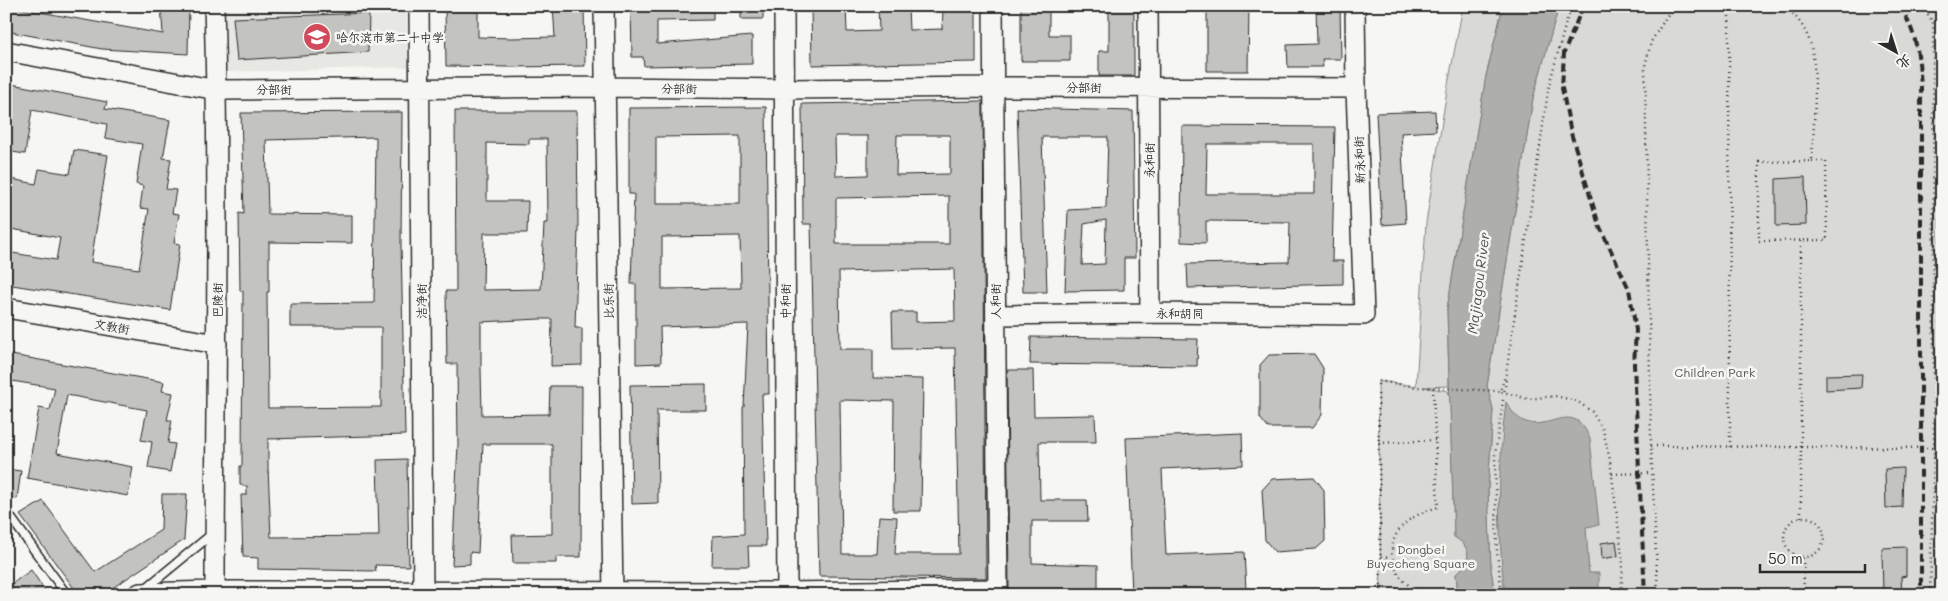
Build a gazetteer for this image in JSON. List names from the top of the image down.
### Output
{
  "streets": {
    "street": [
      "分部街",
      "永和街",
      "新永和街",
      "巴陵街",
      "洁净街",
      "比乐街",
      "中和街",
      "人和街",
      "永和胡同",
      "文教街"
    ]
  },
  "crossings": [
    ["分部街", "永和街"],
    ["分部街", "新永和街"],
    ["分部街", "巴陵街"],
    ["分部街", "洁净街"],
    ["分部街", "比乐街"],
    ["分部街", "中和街"],
    ["分部街", "人和街"],
    ["永和街", "永和胡同"],
    ["新永和街", "永和胡同"],
    ["巴陵街", "文教街"],
    ["人和街", "永和胡同"]
  ],
  "water": ["Majiagou River"],
  "parks": ["Children Park", "Dongbei Buyecheng Square"],
  "places": {
    "school or university": ["哈尔滨市第二十中学"]
  },
  "scale_bar": "50 m",
  "north": "bottom right"
}
